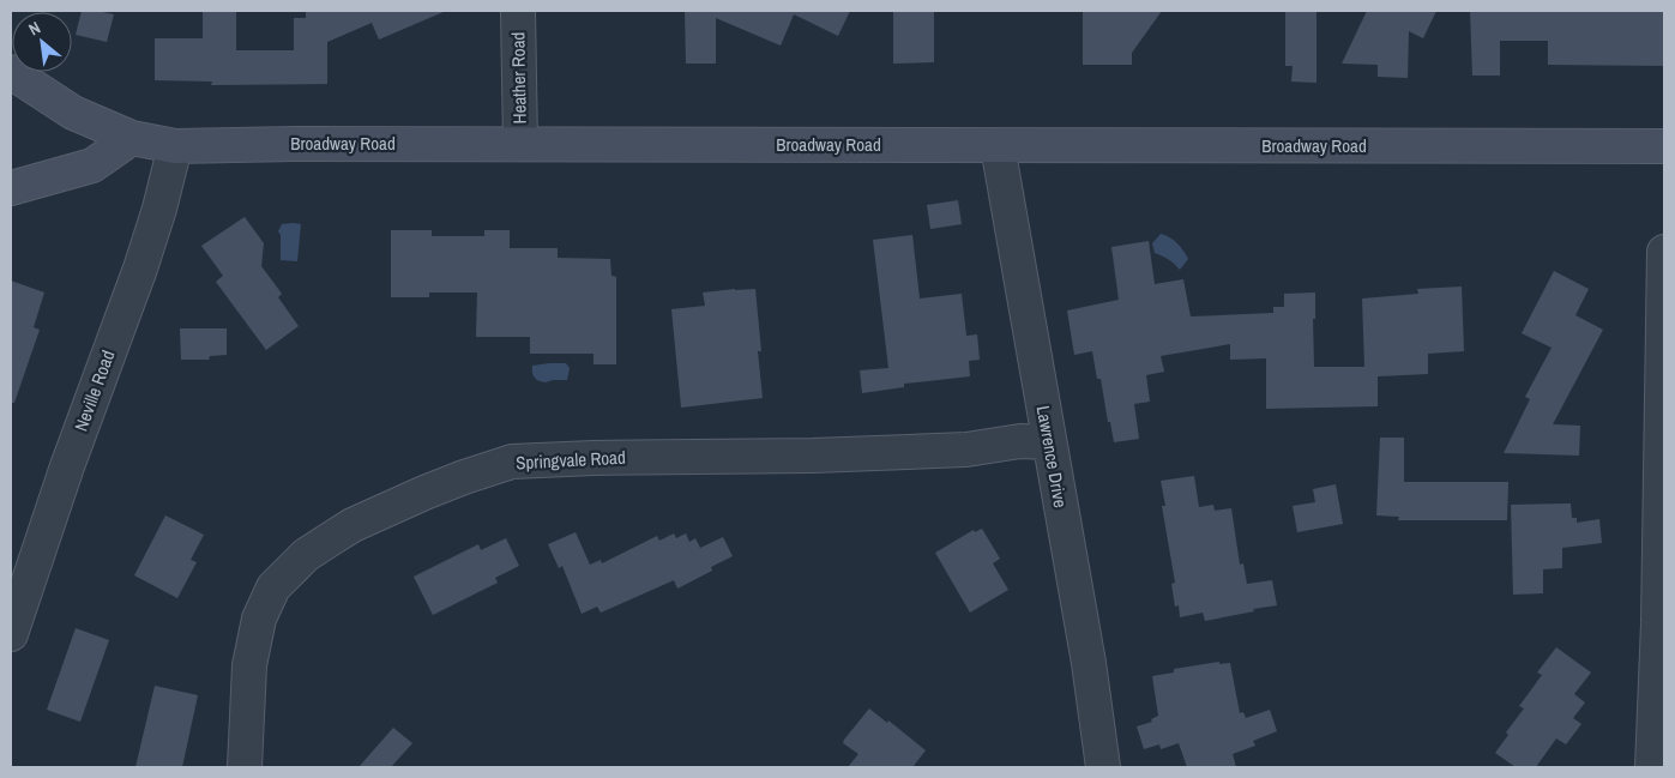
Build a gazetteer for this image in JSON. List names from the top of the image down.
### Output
{
  "streets": {
    "street": [
      "Heather Road",
      "Broadway Road",
      "Neville Road",
      "Lawrence Drive",
      "Springvale Road"
    ]
  },
  "crossings": [
    ["Heather Road", "Broadway Road"],
    ["Broadway Road", "Neville Road"],
    ["Broadway Road", "Lawrence Drive"],
    ["Lawrence Drive", "Springvale Road"]
  ],
  "north": "top left"
}
